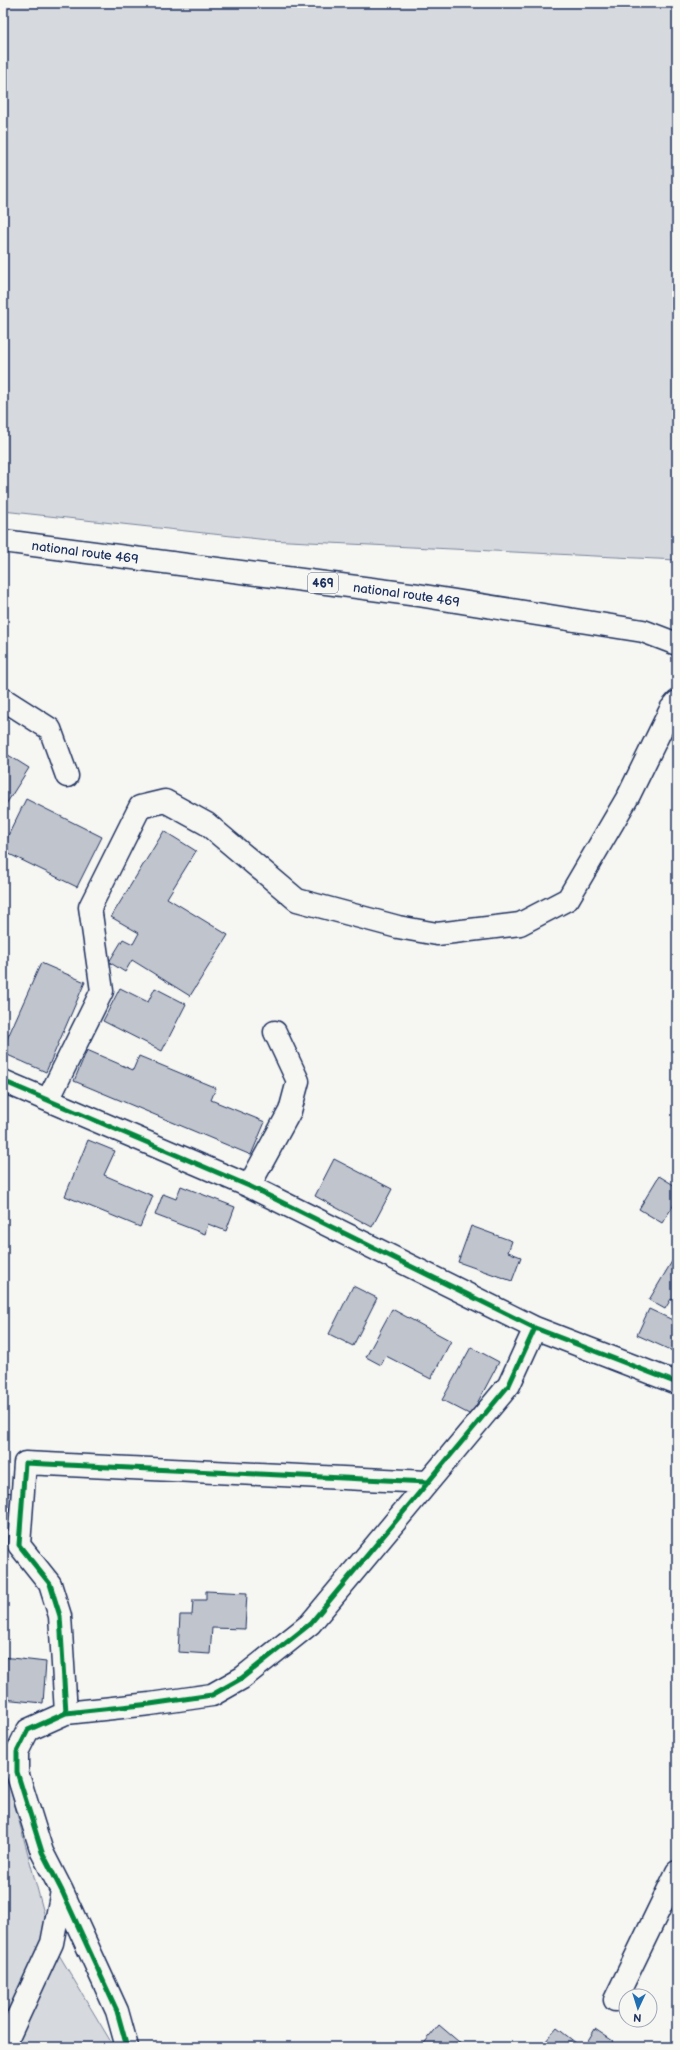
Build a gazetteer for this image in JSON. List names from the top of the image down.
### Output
{
  "streets": {
    "main road": ["national route 469", "469"]
  },
  "north": "bottom"
}
